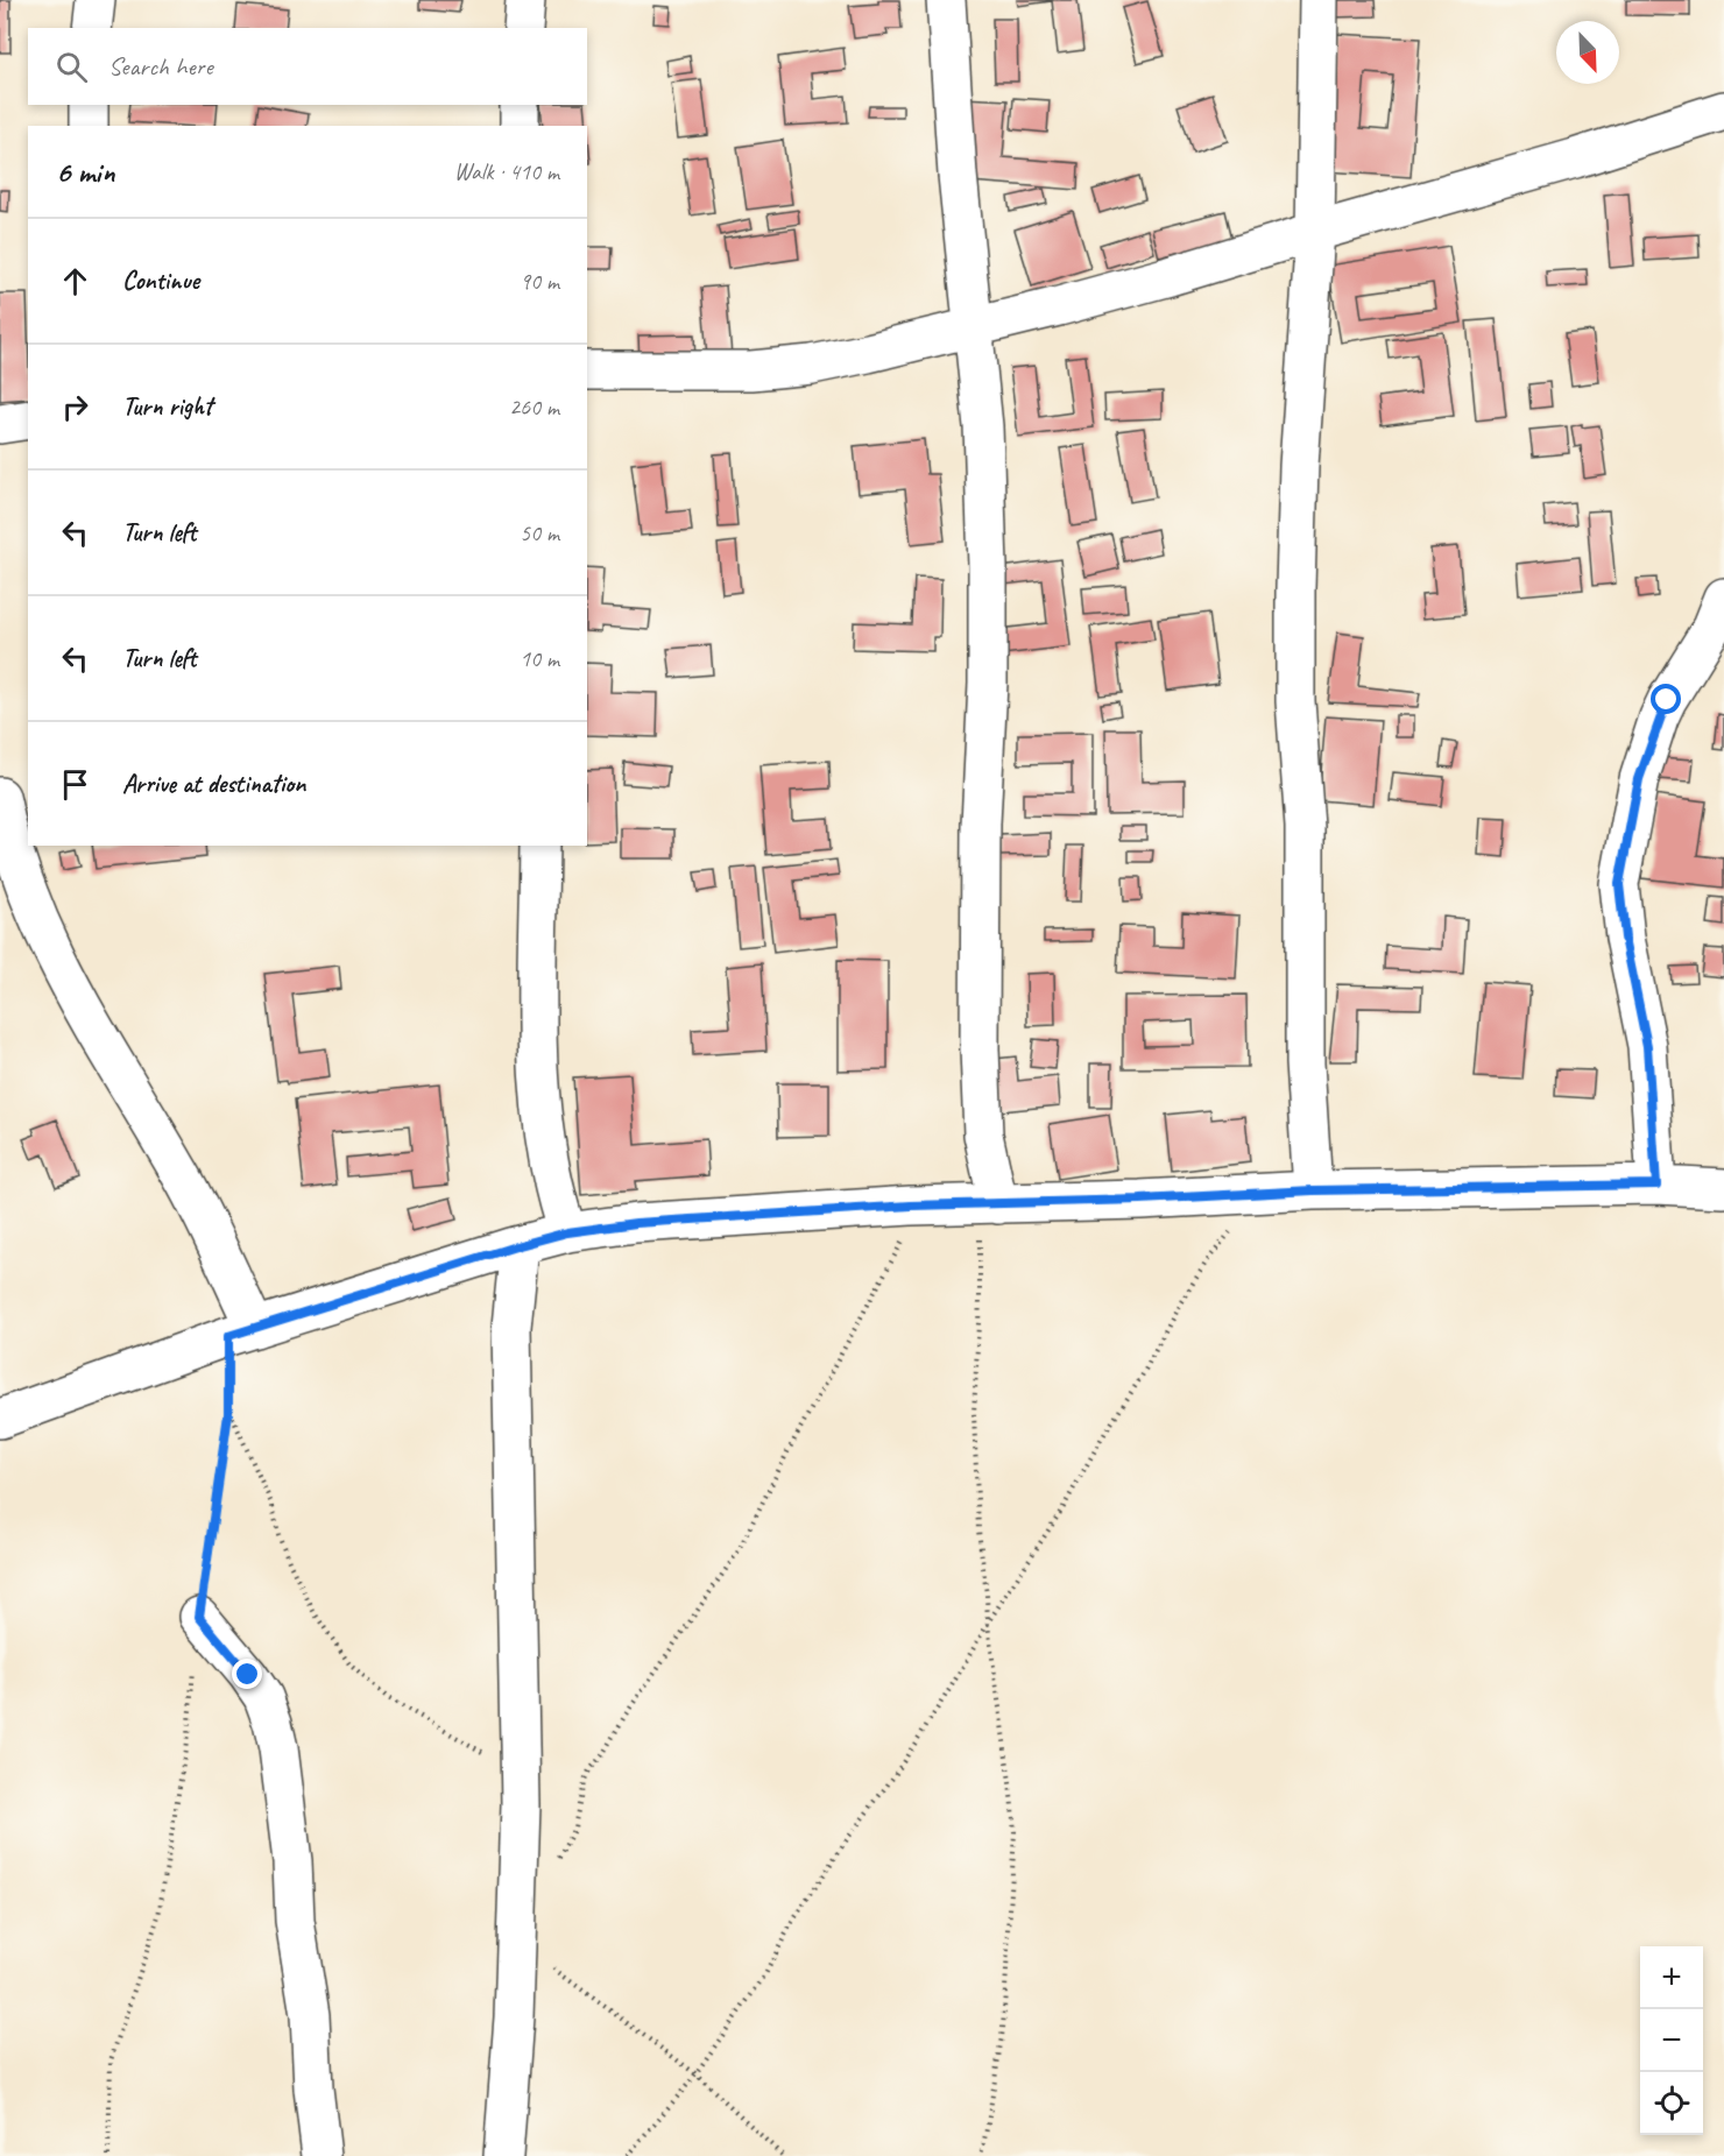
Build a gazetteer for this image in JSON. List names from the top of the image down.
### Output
{
  "north": "bottom right",
  "page": {
    "search": "Search here",
    "heading": ["6 min", "Walk · 410 m"],
    "list": [
      ["Continue", "90 m"],
      ["Turn right", "260 m"],
      ["Turn left", "50 m"],
      ["Turn left", "10 m"],
      "Arrive at destination"
    ],
    "map_buttons": ["+", "−"]
  }
}
